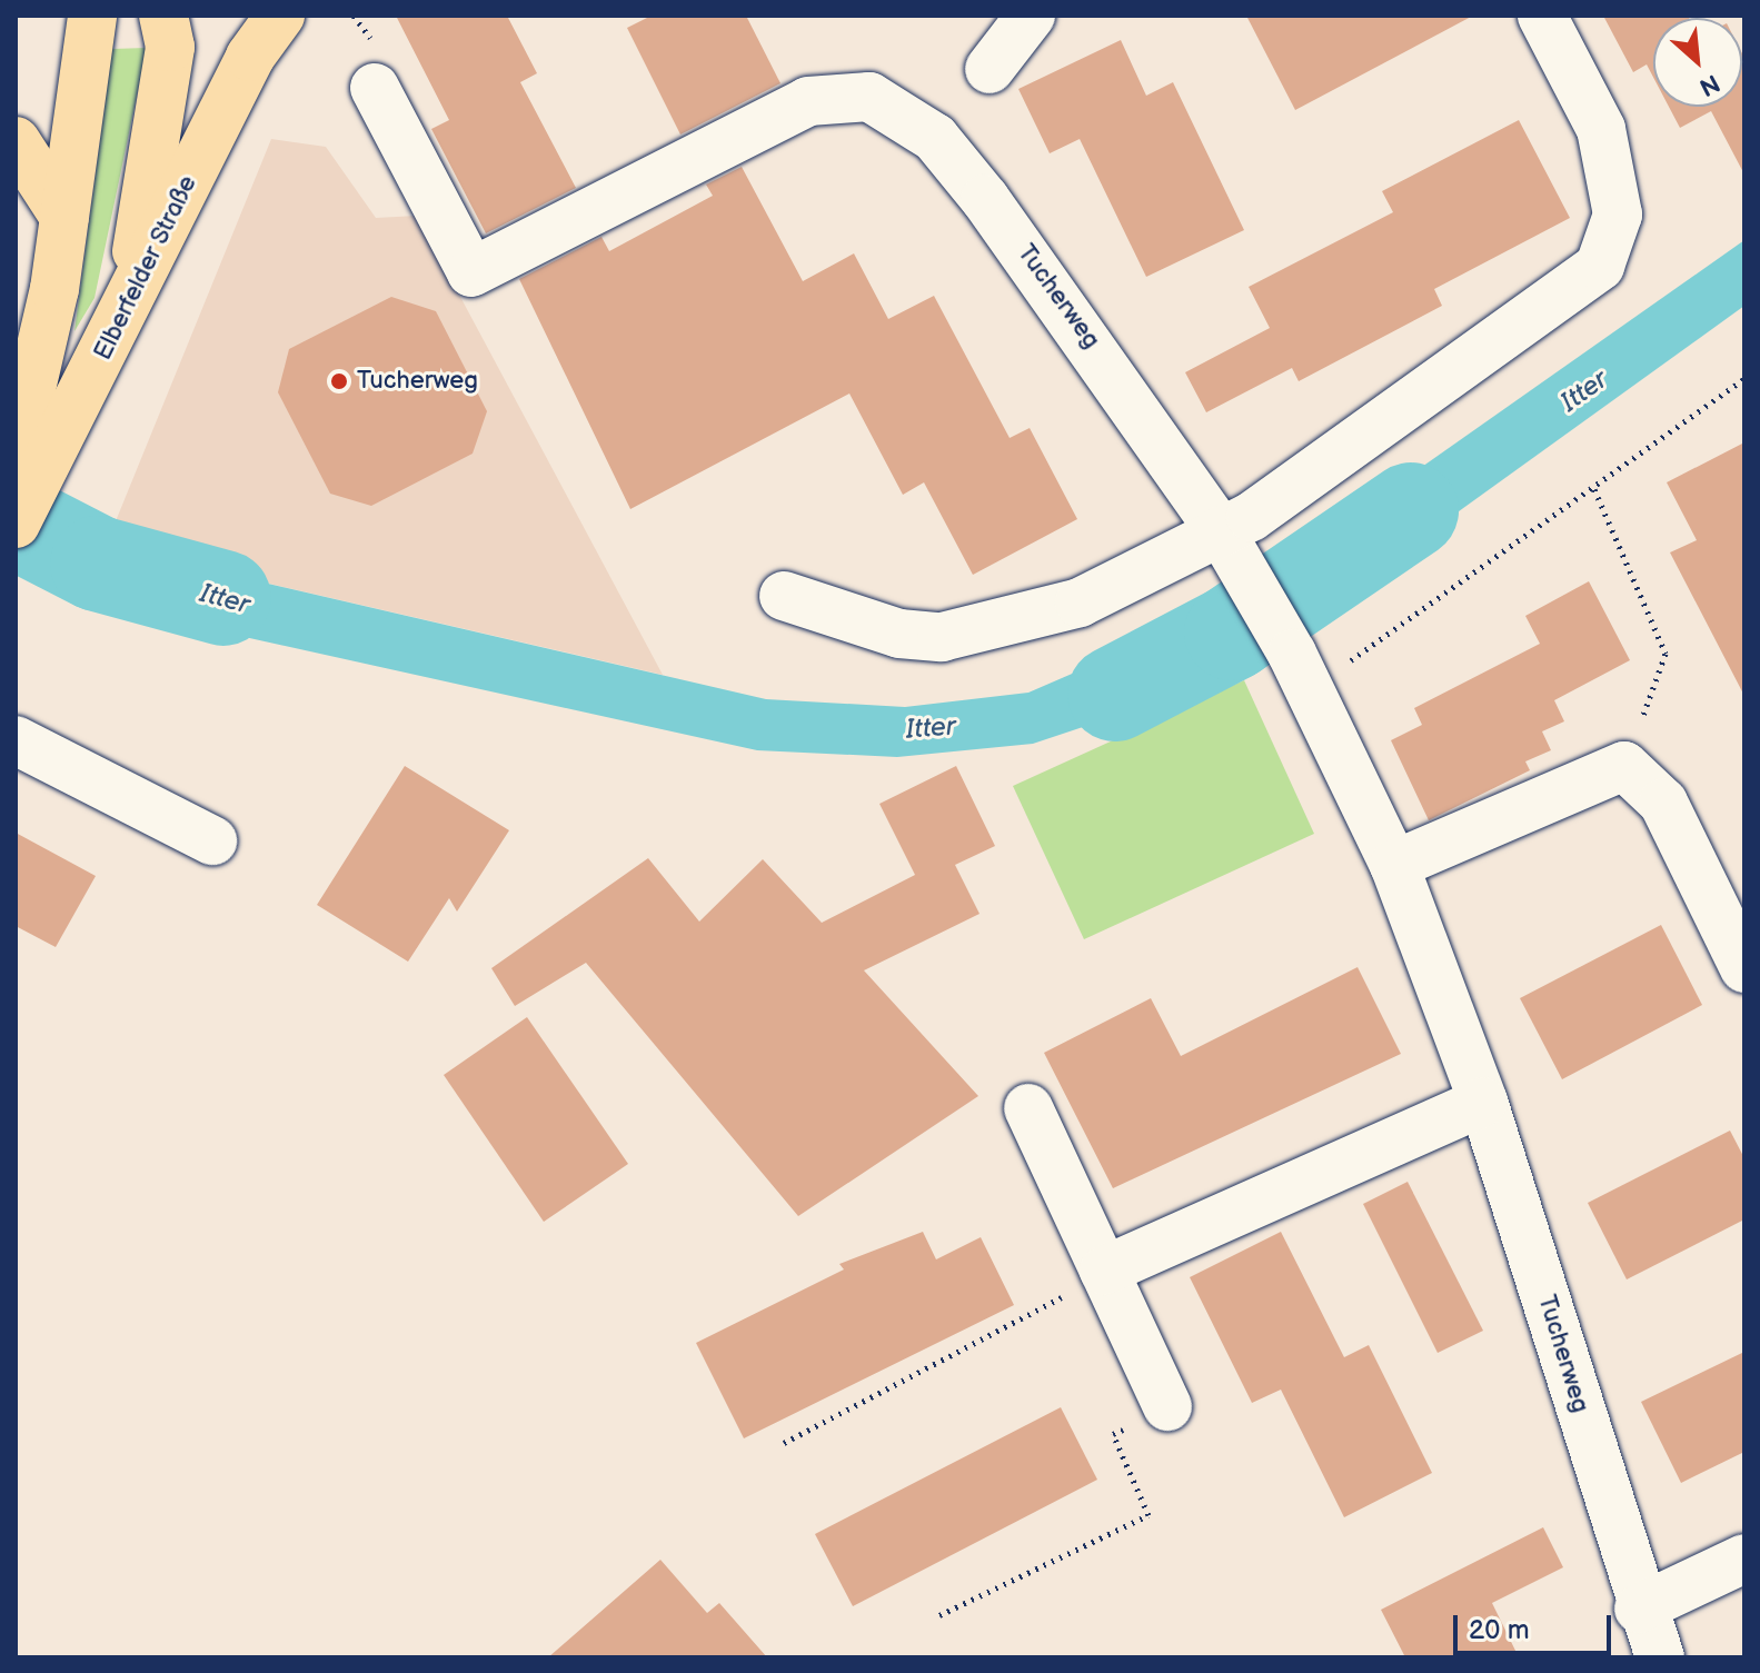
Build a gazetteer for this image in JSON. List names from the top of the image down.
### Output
{
  "streets": {
    "main road": ["Elberfelder Straße"],
    "street": ["Tucherweg"]
  },
  "water": ["Itter"],
  "places": ["Tucherweg"],
  "scale_bar": "20 m",
  "north": "bottom right"
}
